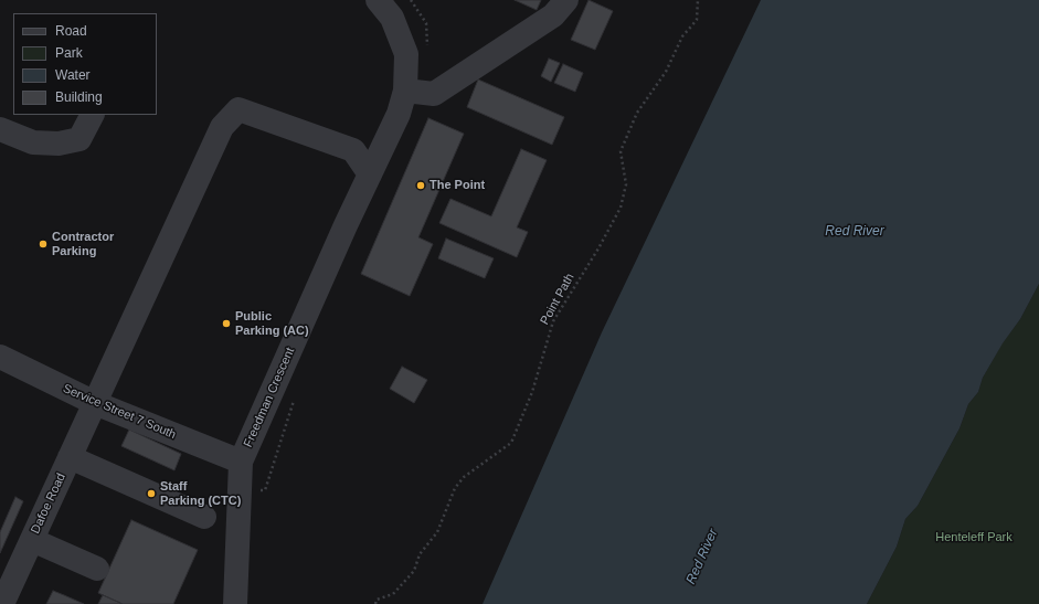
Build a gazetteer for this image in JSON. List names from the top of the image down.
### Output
{
  "streets": {
    "street": ["Freedman Crescent", "Service Street 7 South", "Dafoe Road"],
    "path": ["Point Path"]
  },
  "crossings": [
    ["Freedman Crescent", "Service Street 7 South"],
    ["Freedman Crescent", "Dafoe Road"],
    ["Service Street 7 South", "Dafoe Road"]
  ],
  "water": ["Red River"],
  "parks": ["Henteleff Park"],
  "places": [
    "The Point",
    "Contractor Parking",
    "Public Parking (AC)",
    "Staff Parking (CTC)"
  ],
  "legend": [
    "Road",
    "Park",
    "Water",
    "Building"
  ]
}
